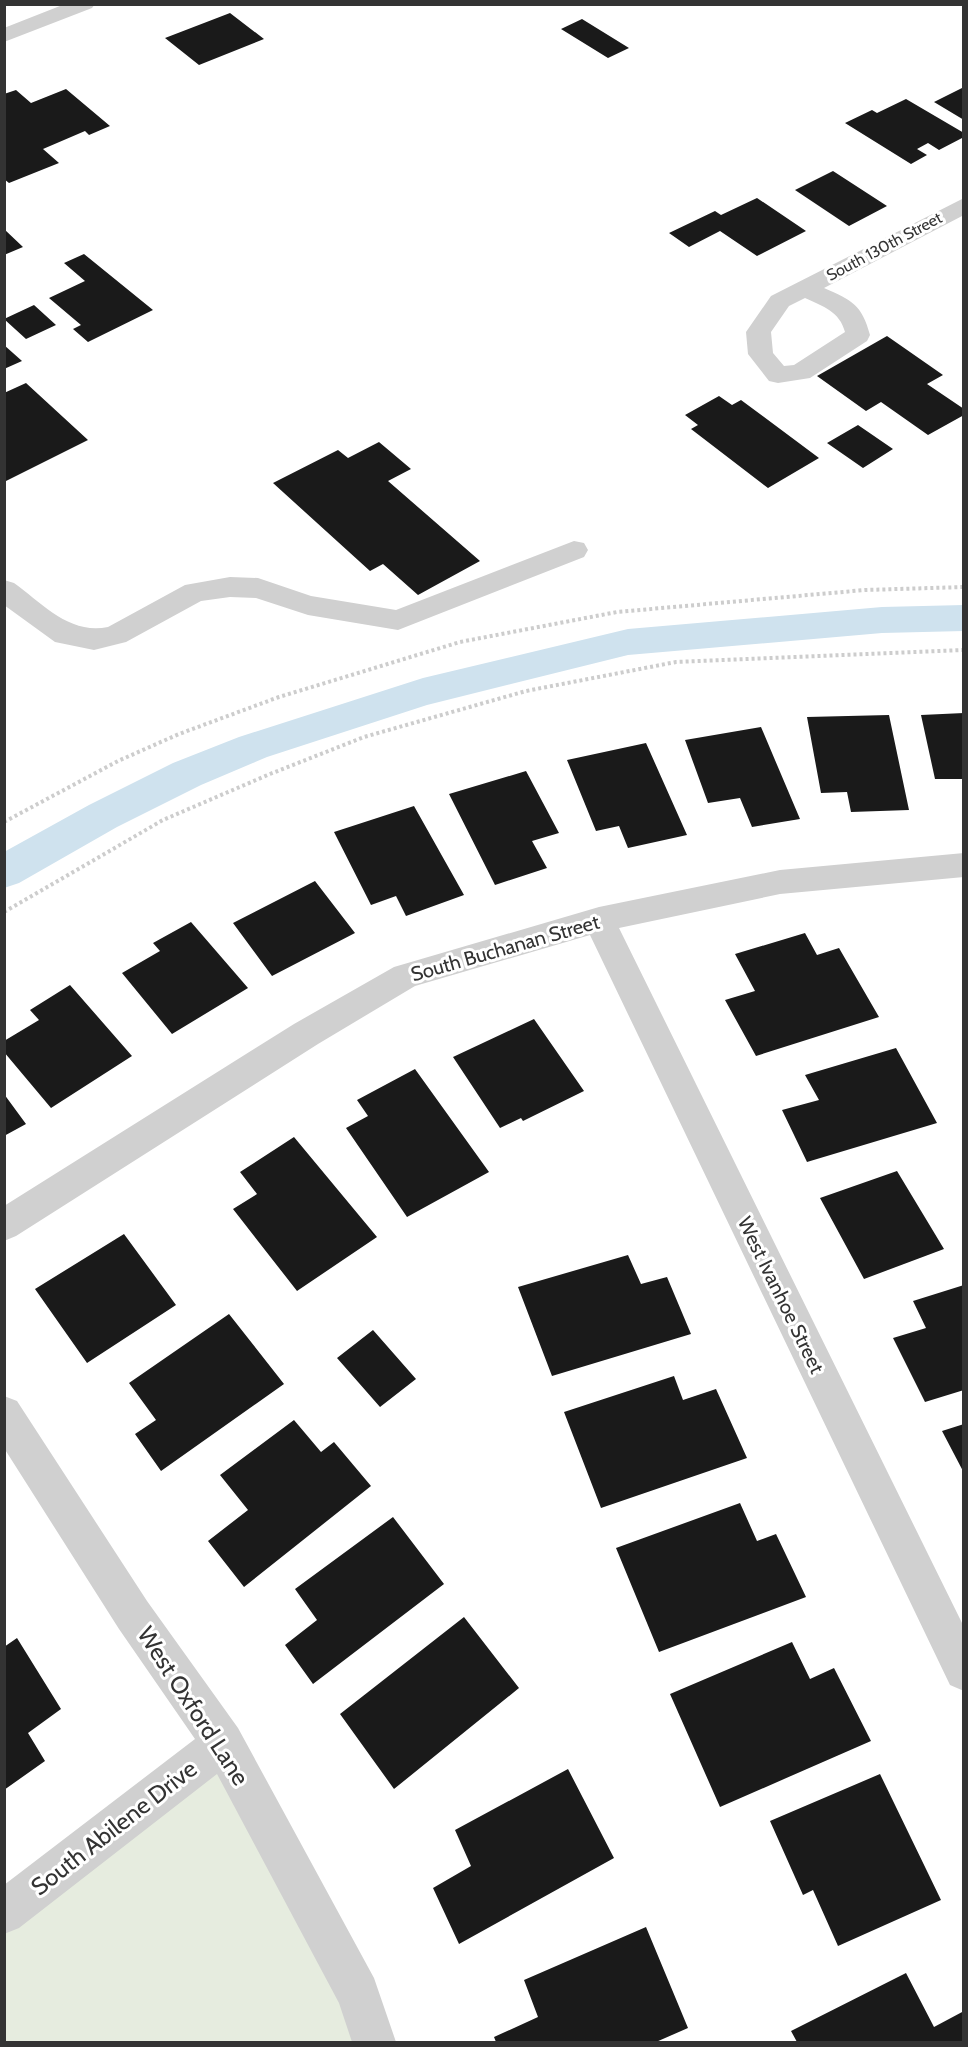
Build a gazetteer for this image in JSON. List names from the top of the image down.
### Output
{
  "streets": {
    "street": [
      "South 130th Street",
      "South Buchanan Street",
      "West Ivanhoe Street",
      "West Oxford Lane",
      "South Abilene Drive"
    ]
  },
  "crossings": [
    ["South Buchanan Street", "West Ivanhoe Street"],
    ["West Oxford Lane", "South Abilene Drive"]
  ]
}
